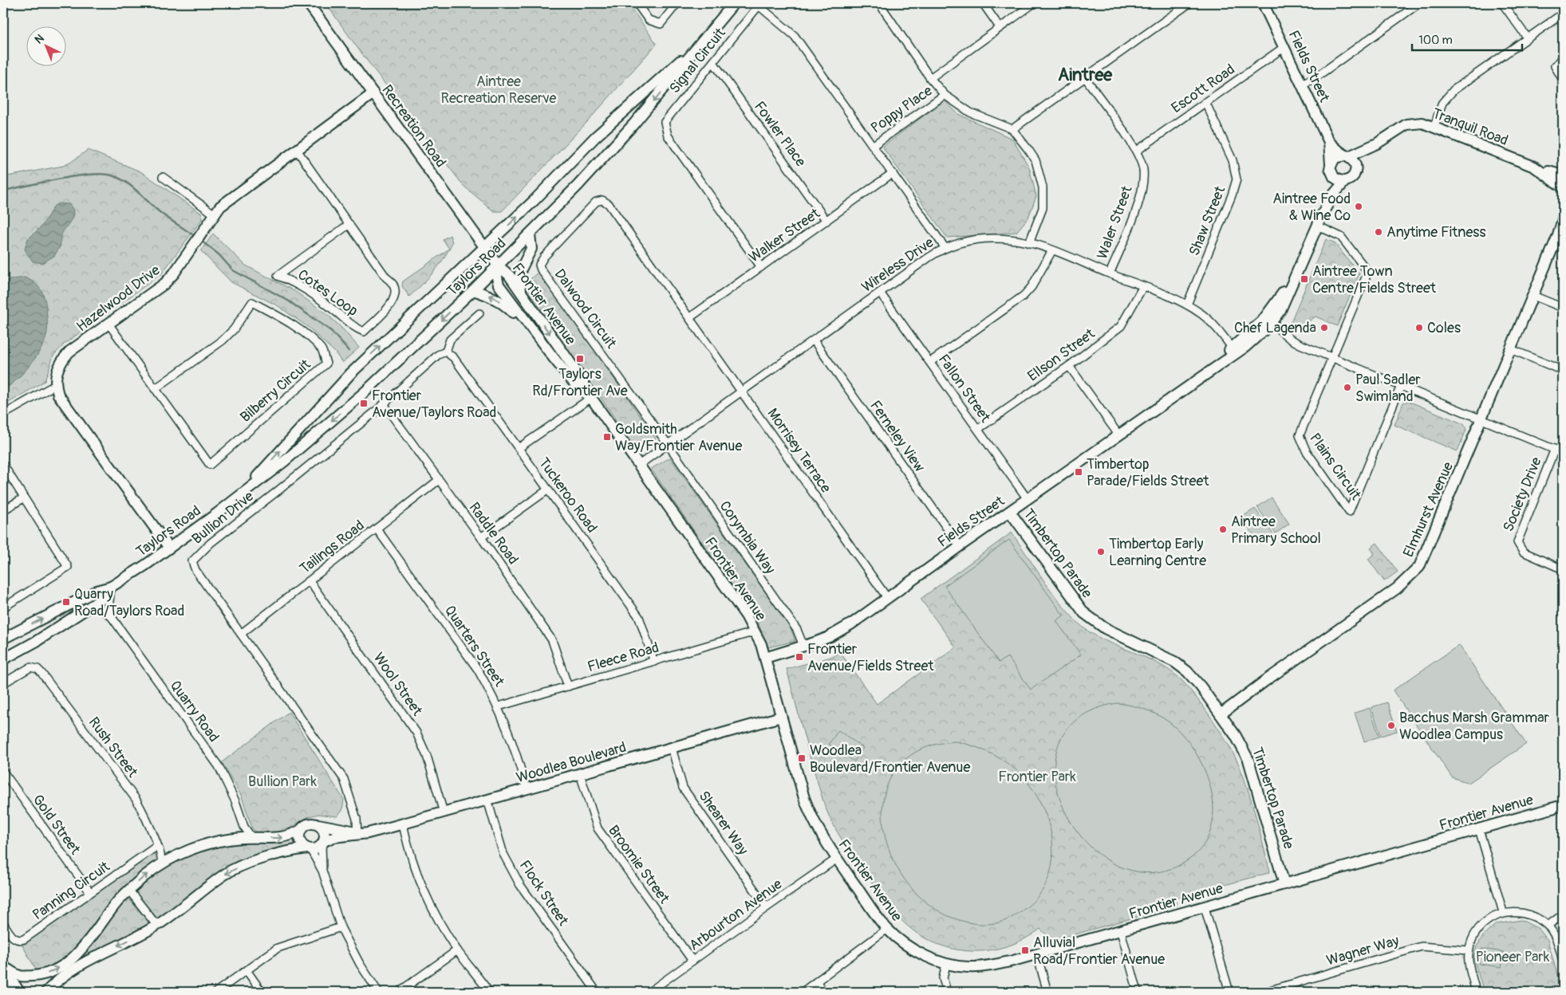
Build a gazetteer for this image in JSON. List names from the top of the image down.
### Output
{
  "streets": {
    "street": [
      "Signal Circuit",
      "Fields Street",
      "Escott Road",
      "Poppy Place",
      "Recreation Road",
      "Tranquil Road",
      "Fowler Place",
      "Shaw Street",
      "Waler Street",
      "Walker Street",
      "Wireless Drive",
      "Taylors Road",
      "Cotes Loop",
      "Hazelwood Drive",
      "Frontier Avenue",
      "Dalwood Circuit",
      "Ellson Street",
      "Fallon Street",
      "Bilberry Circuit",
      "Ferneley View",
      "Morrisey Terrace",
      "Plains Circuit",
      "Society Drive",
      "Tuckeroo Road",
      "Elmhurst Avenue",
      "Bullion Drive",
      "Raddle Road",
      "Corymbia Way",
      "Tailings Road",
      "Timbertop Parade",
      "Quarters Street",
      "Fleece Road",
      "Wool Street",
      "Quarry Road",
      "Rush Street",
      "Woodlea Boulevard",
      "Shearer Way",
      "Gold Street",
      "Broomie Street",
      "Panning Circuit",
      "Flock Street",
      "Arbourton Avenue",
      "Wagner Way"
    ]
  },
  "crossings": [
    ["Signal Circuit", "Poppy Place"],
    ["Signal Circuit", "Fowler Place"],
    ["Signal Circuit", "Walker Street"],
    ["Signal Circuit", "Wireless Drive"],
    ["Fields Street", "Escott Road"],
    ["Fields Street", "Tranquil Road"],
    ["Fields Street", "Wireless Drive"],
    ["Fields Street", "Frontier Avenue"],
    ["Fields Street", "Fallon Street"],
    ["Fields Street", "Ferneley View"],
    ["Fields Street", "Morrisey Terrace"],
    ["Fields Street", "Corymbia Way"],
    ["Fields Street", "Timbertop Parade"],
    ["Escott Road", "Shaw Street"],
    ["Escott Road", "Waler Street"],
    ["Recreation Road", "Taylors Road"],
    ["Recreation Road", "Hazelwood Drive"],
    ["Recreation Road", "Frontier Avenue"],
    ["Fowler Place", "Walker Street"],
    ["Shaw Street", "Wireless Drive"],
    ["Waler Street", "Wireless Drive"],
    ["Walker Street", "Dalwood Circuit"],
    ["Walker Street", "Morrisey Terrace"],
    ["Wireless Drive", "Frontier Avenue"],
    ["Wireless Drive", "Dalwood Circuit"],
    ["Wireless Drive", "Ellson Street"],
    ["Wireless Drive", "Fallon Street"],
    ["Wireless Drive", "Ferneley View"],
    ["Wireless Drive", "Morrisey Terrace"],
    ["Wireless Drive", "Corymbia Way"],
    ["Taylors Road", "Frontier Avenue"],
    ["Taylors Road", "Quarry Road"],
    ["Cotes Loop", "Hazelwood Drive"],
    ["Hazelwood Drive", "Bilberry Circuit"],
    ["Frontier Avenue", "Timbertop Parade"],
    ["Frontier Avenue", "Fleece Road"],
    ["Frontier Avenue", "Woodlea Boulevard"],
    ["Frontier Avenue", "Arbourton Avenue"],
    ["Dalwood Circuit", "Morrisey Terrace"],
    ["Dalwood Circuit", "Corymbia Way"],
    ["Ellson Street", "Fallon Street"],
    ["Tuckeroo Road", "Bullion Drive"],
    ["Tuckeroo Road", "Fleece Road"],
    ["Elmhurst Avenue", "Timbertop Parade"],
    ["Bullion Drive", "Raddle Road"],
    ["Bullion Drive", "Tailings Road"],
    ["Bullion Drive", "Woodlea Boulevard"],
    ["Raddle Road", "Tailings Road"],
    ["Raddle Road", "Fleece Road"],
    ["Tailings Road", "Quarters Street"],
    ["Tailings Road", "Wool Street"],
    ["Quarters Street", "Fleece Road"],
    ["Quarters Street", "Woodlea Boulevard"],
    ["Wool Street", "Woodlea Boulevard"],
    ["Rush Street", "Panning Circuit"],
    ["Woodlea Boulevard", "Shearer Way"],
    ["Woodlea Boulevard", "Broomie Street"],
    ["Woodlea Boulevard", "Flock Street"],
    ["Shearer Way", "Arbourton Avenue"],
    ["Gold Street", "Panning Circuit"],
    ["Broomie Street", "Arbourton Avenue"]
  ],
  "districts": ["Aintree"],
  "parks": [
    "Aintree Recreation Reserve",
    "Frontier Park",
    "Bullion Park",
    "Pioneer Park"
  ],
  "places": {
    "other": [
      "Aintree Food & Wine Co",
      "Anytime Fitness",
      "Chef Lagenda",
      "Coles",
      "Paul Sadler Swimland",
      "Aintree Primary School",
      "Timbertop Early Learning Centre",
      "Bacchus Marsh Grammar Woodlea Campus"
    ],
    "transit": [
      "Aintree Town Centre/Fields Street",
      "Taylors Rd/Frontier Ave",
      "Frontier Avenue/Taylors Road",
      "Goldsmith Way/Frontier Avenue",
      "Timbertop Parade/Fields Street",
      "Quarry Road/Taylors Road",
      "Frontier Avenue/Fields Street",
      "Woodlea Boulevard/Frontier Avenue",
      "Alluvial Road/Frontier Avenue"
    ]
  },
  "scale_bar": "100 m",
  "north": "top left"
}
